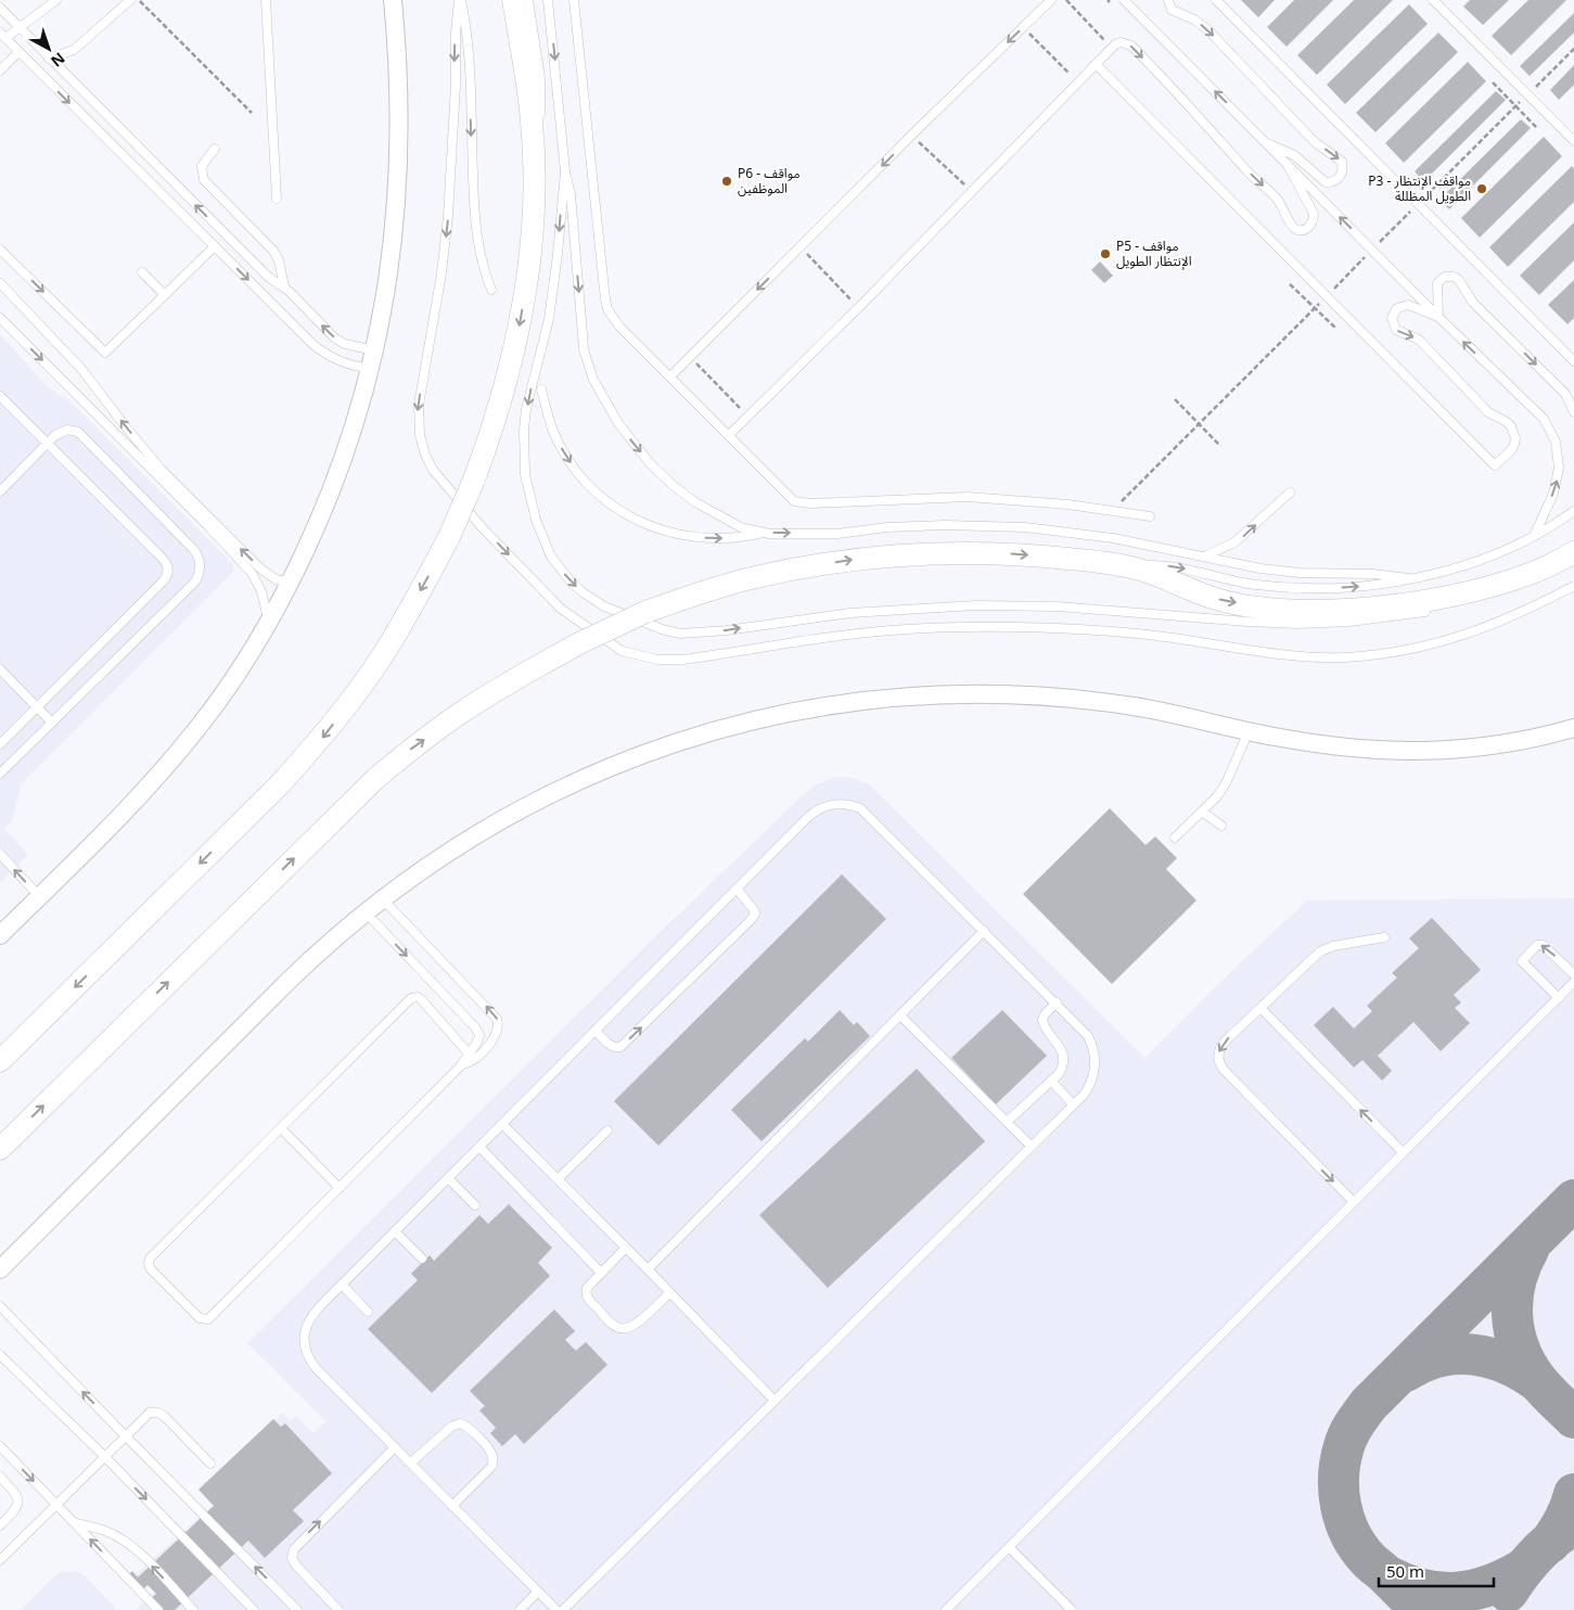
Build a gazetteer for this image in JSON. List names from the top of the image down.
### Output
{
  "places": ["P6 - مواقف الموظفين", "P3 - مواقف الإنتظار الطويل المظللة", "P5 - مواقف الإنتظار الطويل"],
  "scale_bar": "50 m",
  "north": "bottom right"
}
